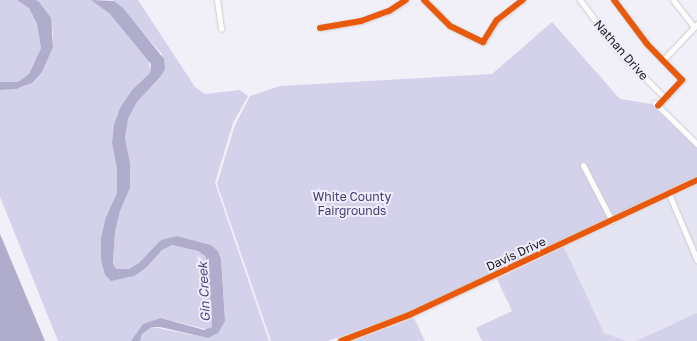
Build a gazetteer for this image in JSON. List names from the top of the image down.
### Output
{
  "streets": {
    "street": ["Nathan Drive", "Davis Drive"]
  },
  "water": ["Gin Creek"],
  "parks": ["White County Fairgrounds"]
}
